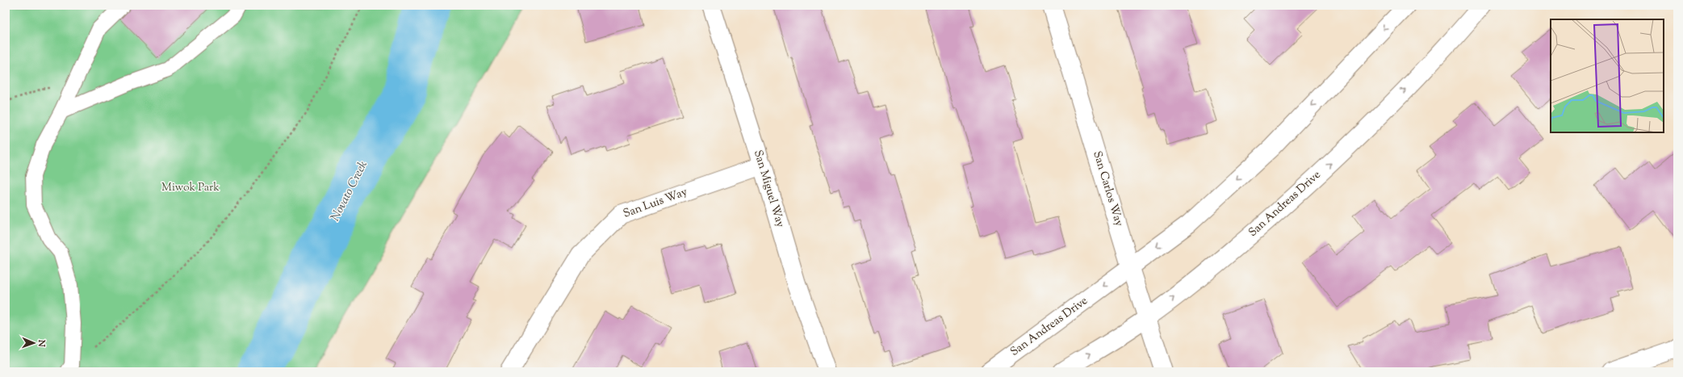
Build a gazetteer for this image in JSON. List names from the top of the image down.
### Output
{
  "streets": {
    "street": [
      "San Miguel Way",
      "San Carlos Way",
      "San Luis Way",
      "San Andreas Drive"
    ]
  },
  "crossings": [
    ["San Miguel Way", "San Luis Way"],
    ["San Carlos Way", "San Andreas Drive"]
  ],
  "water": ["Novato Creek"],
  "parks": ["Miwok Park"],
  "north": "right"
}
